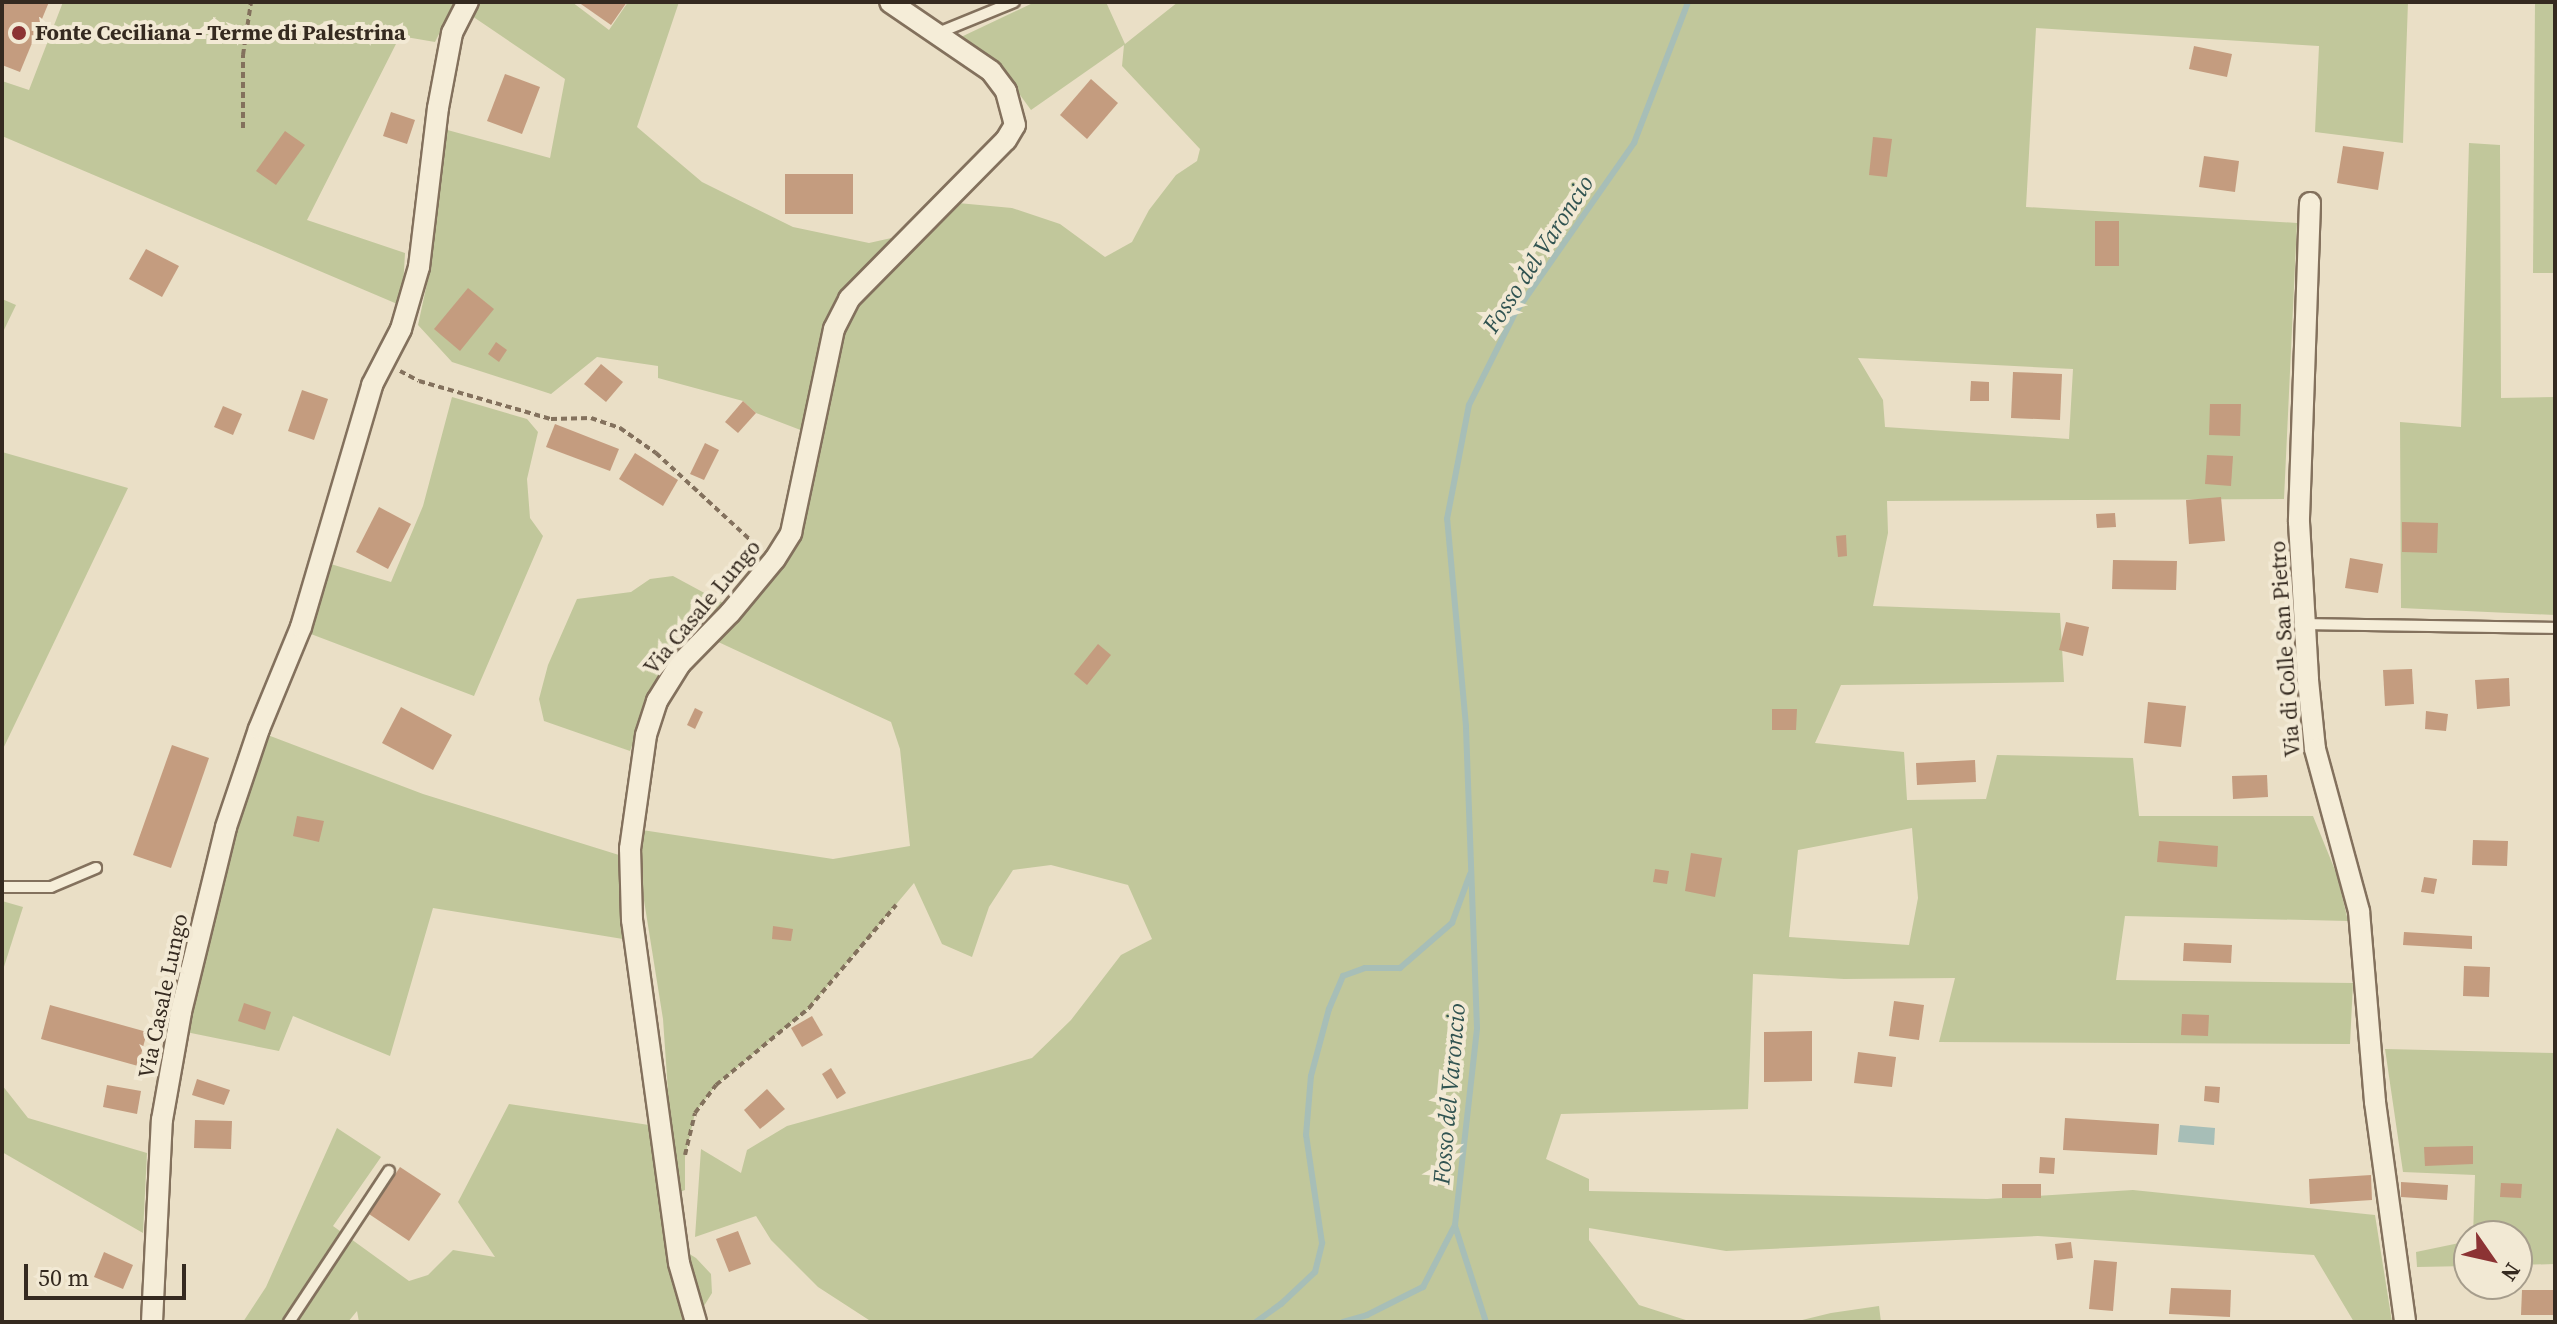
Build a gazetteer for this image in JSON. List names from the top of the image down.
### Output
{
  "streets": {
    "street": ["Via Casale Lungo", "Via di Colle San Pietro"]
  },
  "water": ["Fosso del Varoncio"],
  "places": ["Fonte Ceciliana - Terme di Palestrina"],
  "scale_bar": "50 m",
  "north": "bottom right"
}
